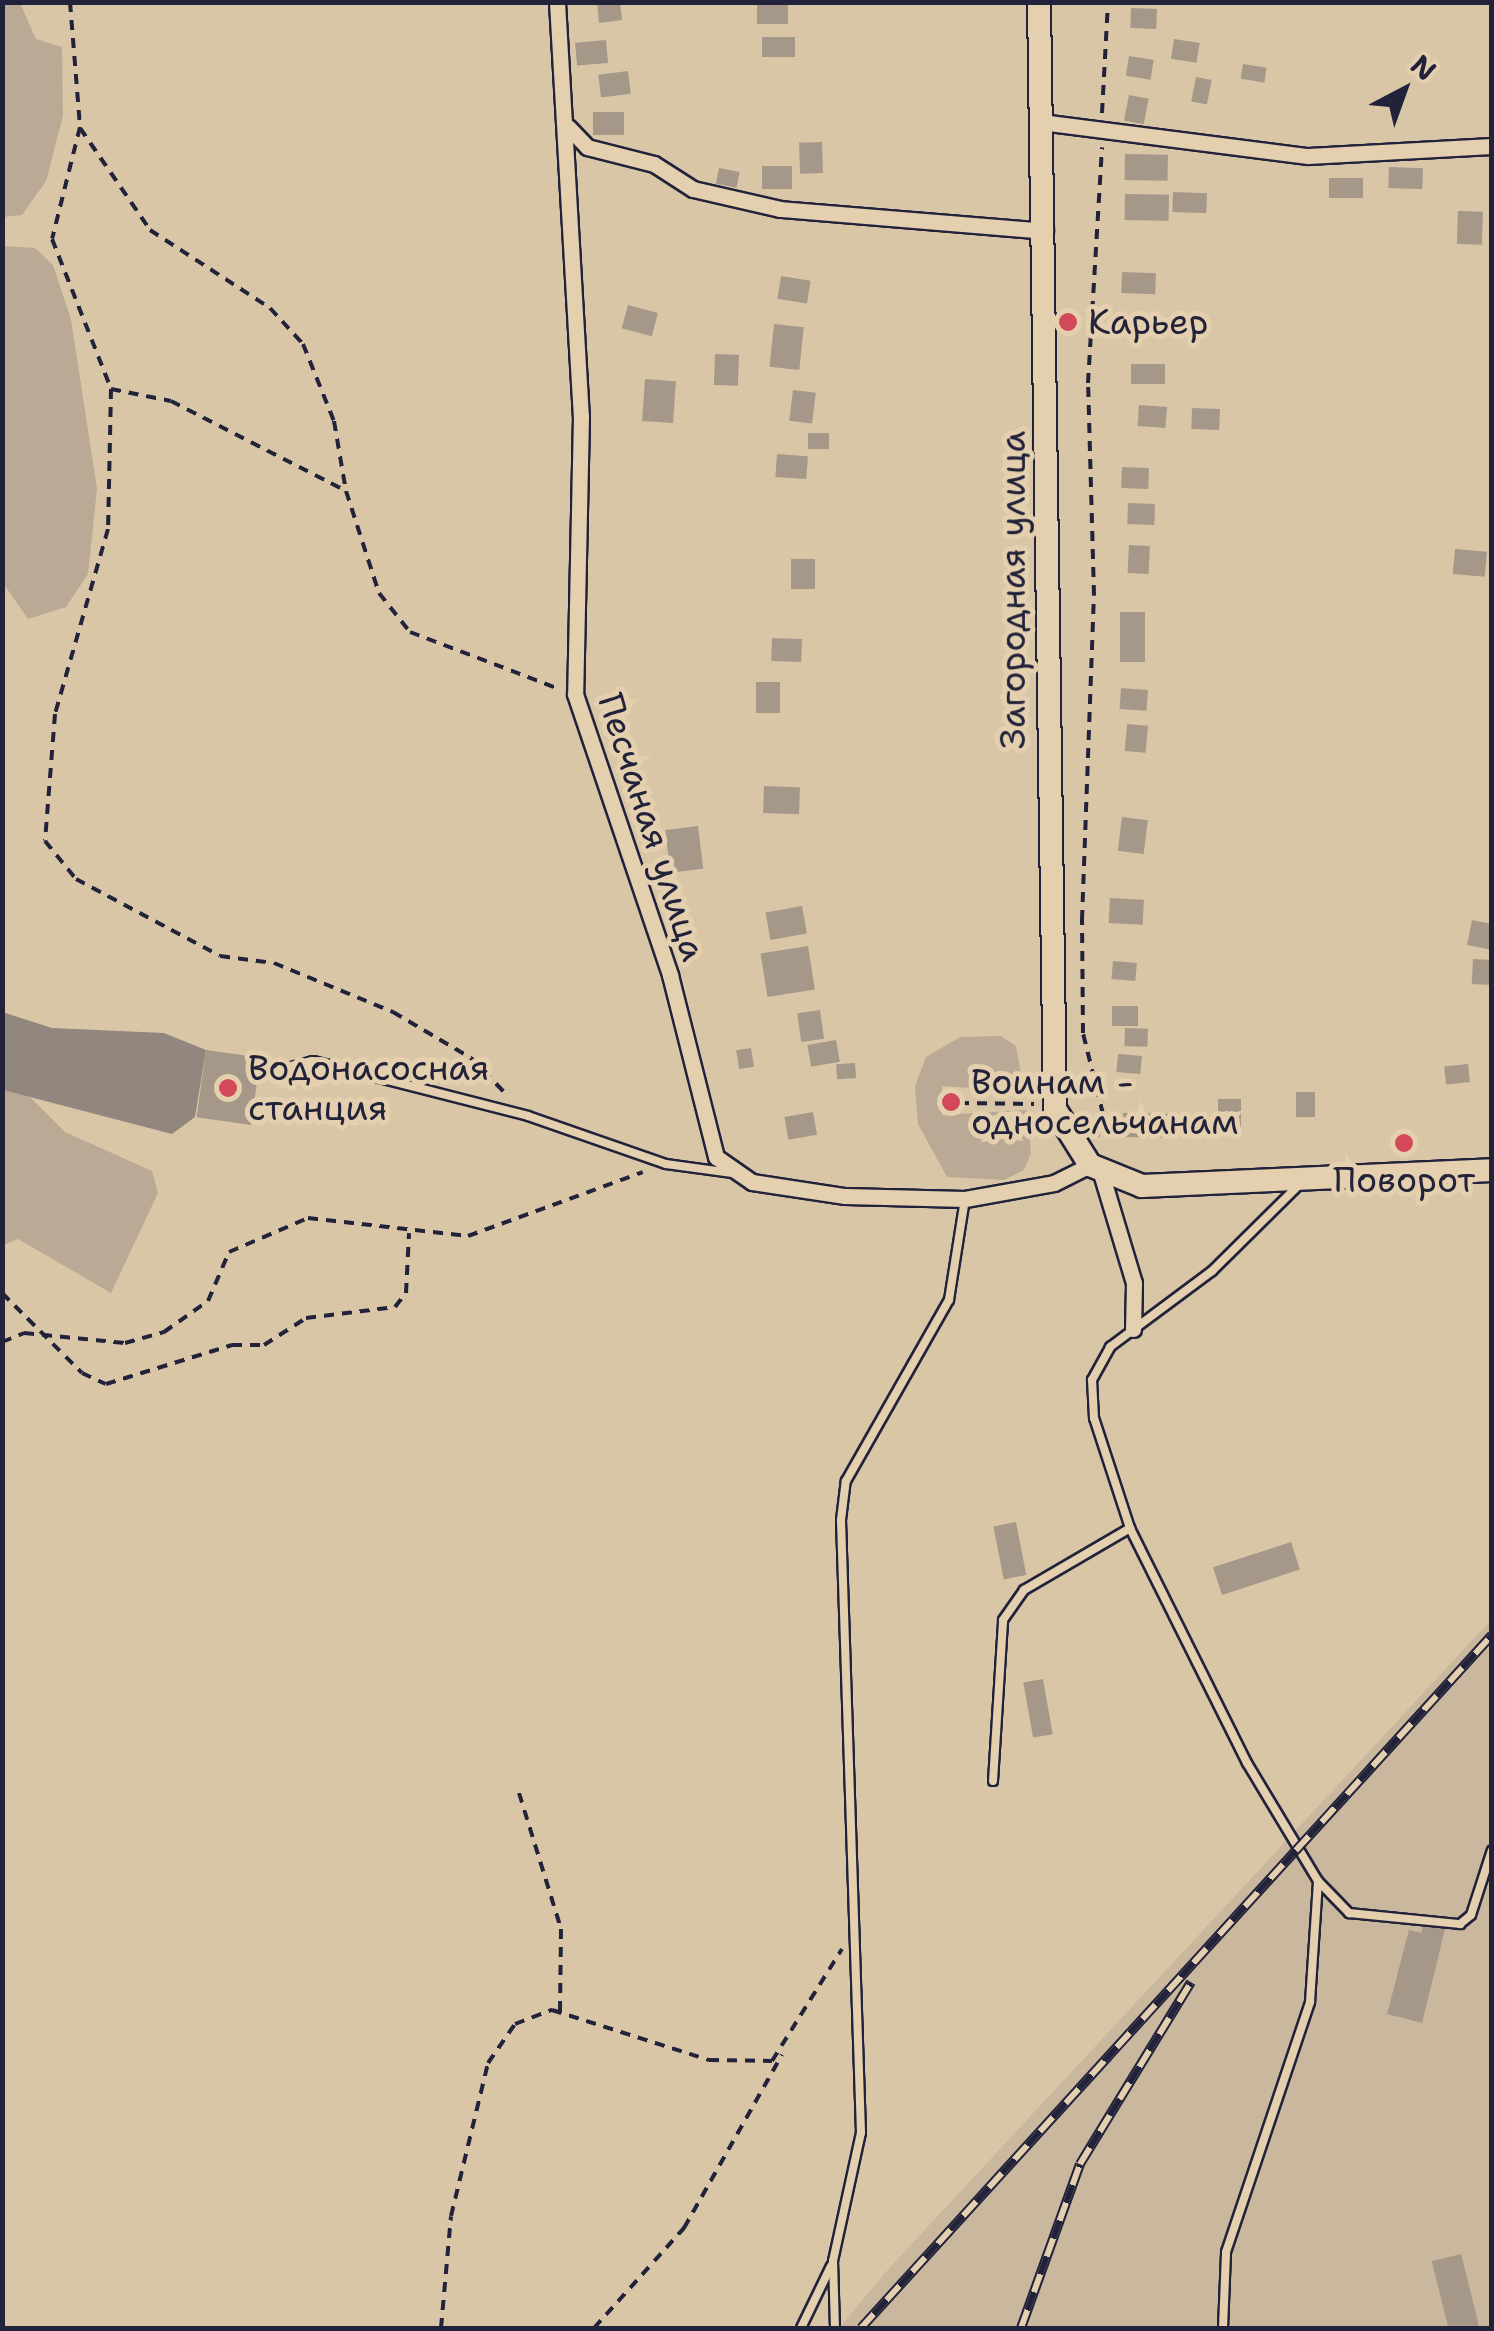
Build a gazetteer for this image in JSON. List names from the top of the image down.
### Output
{
  "streets": {
    "street": ["Загородная улица", "Песчаная улица"]
  },
  "places": [
    "Карьер",
    "Водонасосная станция",
    "Воинам - односельчанам",
    "Поворот"
  ],
  "north": "top right"
}
